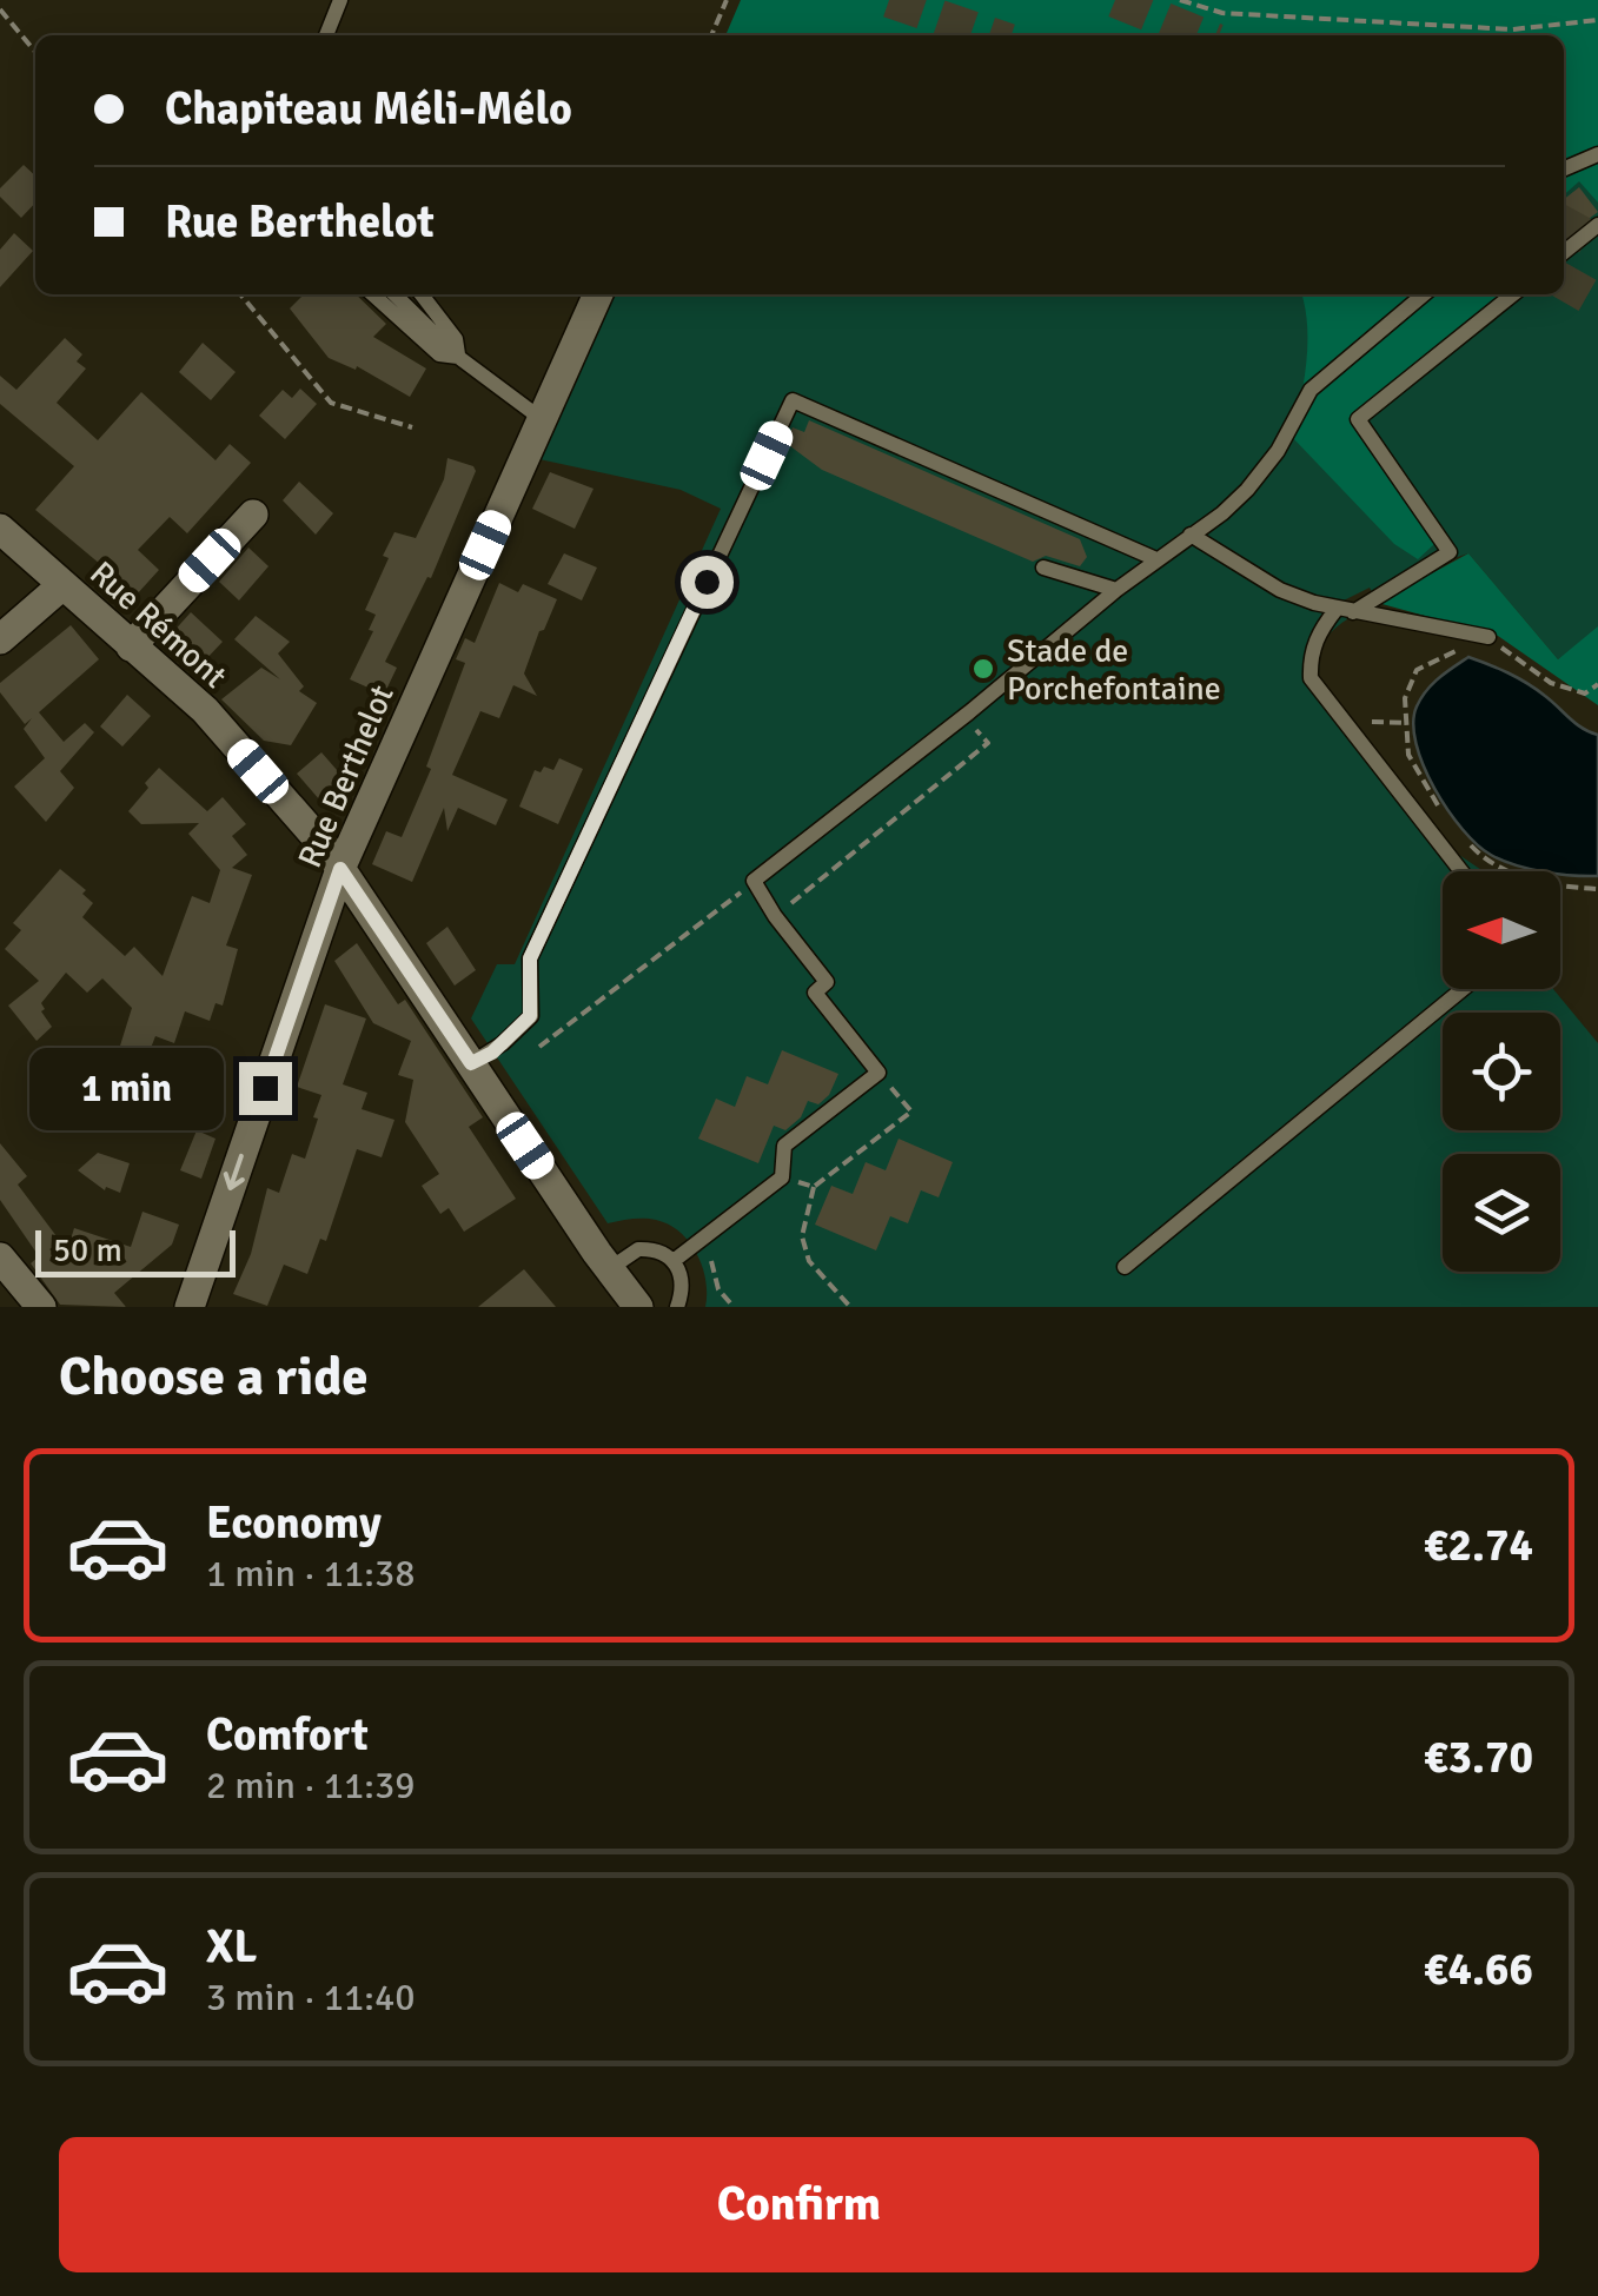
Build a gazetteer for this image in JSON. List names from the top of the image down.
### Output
{
  "streets": {
    "street": ["Rue Rémont", "Rue Berthelot"]
  },
  "crossings": [
    ["Rue Rémont", "Rue Berthelot"]
  ],
  "one_way": ["Rue Berthelot"],
  "places": ["Stade de Porchefontaine"],
  "scale_bar": "50 m",
  "north": "left",
  "page": {
    "banner": ["Chapiteau Méli-Mélo", "Rue Berthelot"],
    "bubble": "1 min",
    "scale": "50 m",
    "heading": "Choose a ride",
    "list": [
      {
        "name": "Economy",
        "note": "1 min · 11:38",
        "value": "€2.74"
      },
      {
        "name": "Comfort",
        "note": "2 min · 11:39",
        "value": "€3.70"
      },
      {
        "name": "XL",
        "note": "3 min · 11:40",
        "value": "€4.66"
      }
    ],
    "buttons": "Confirm"
  }
}
